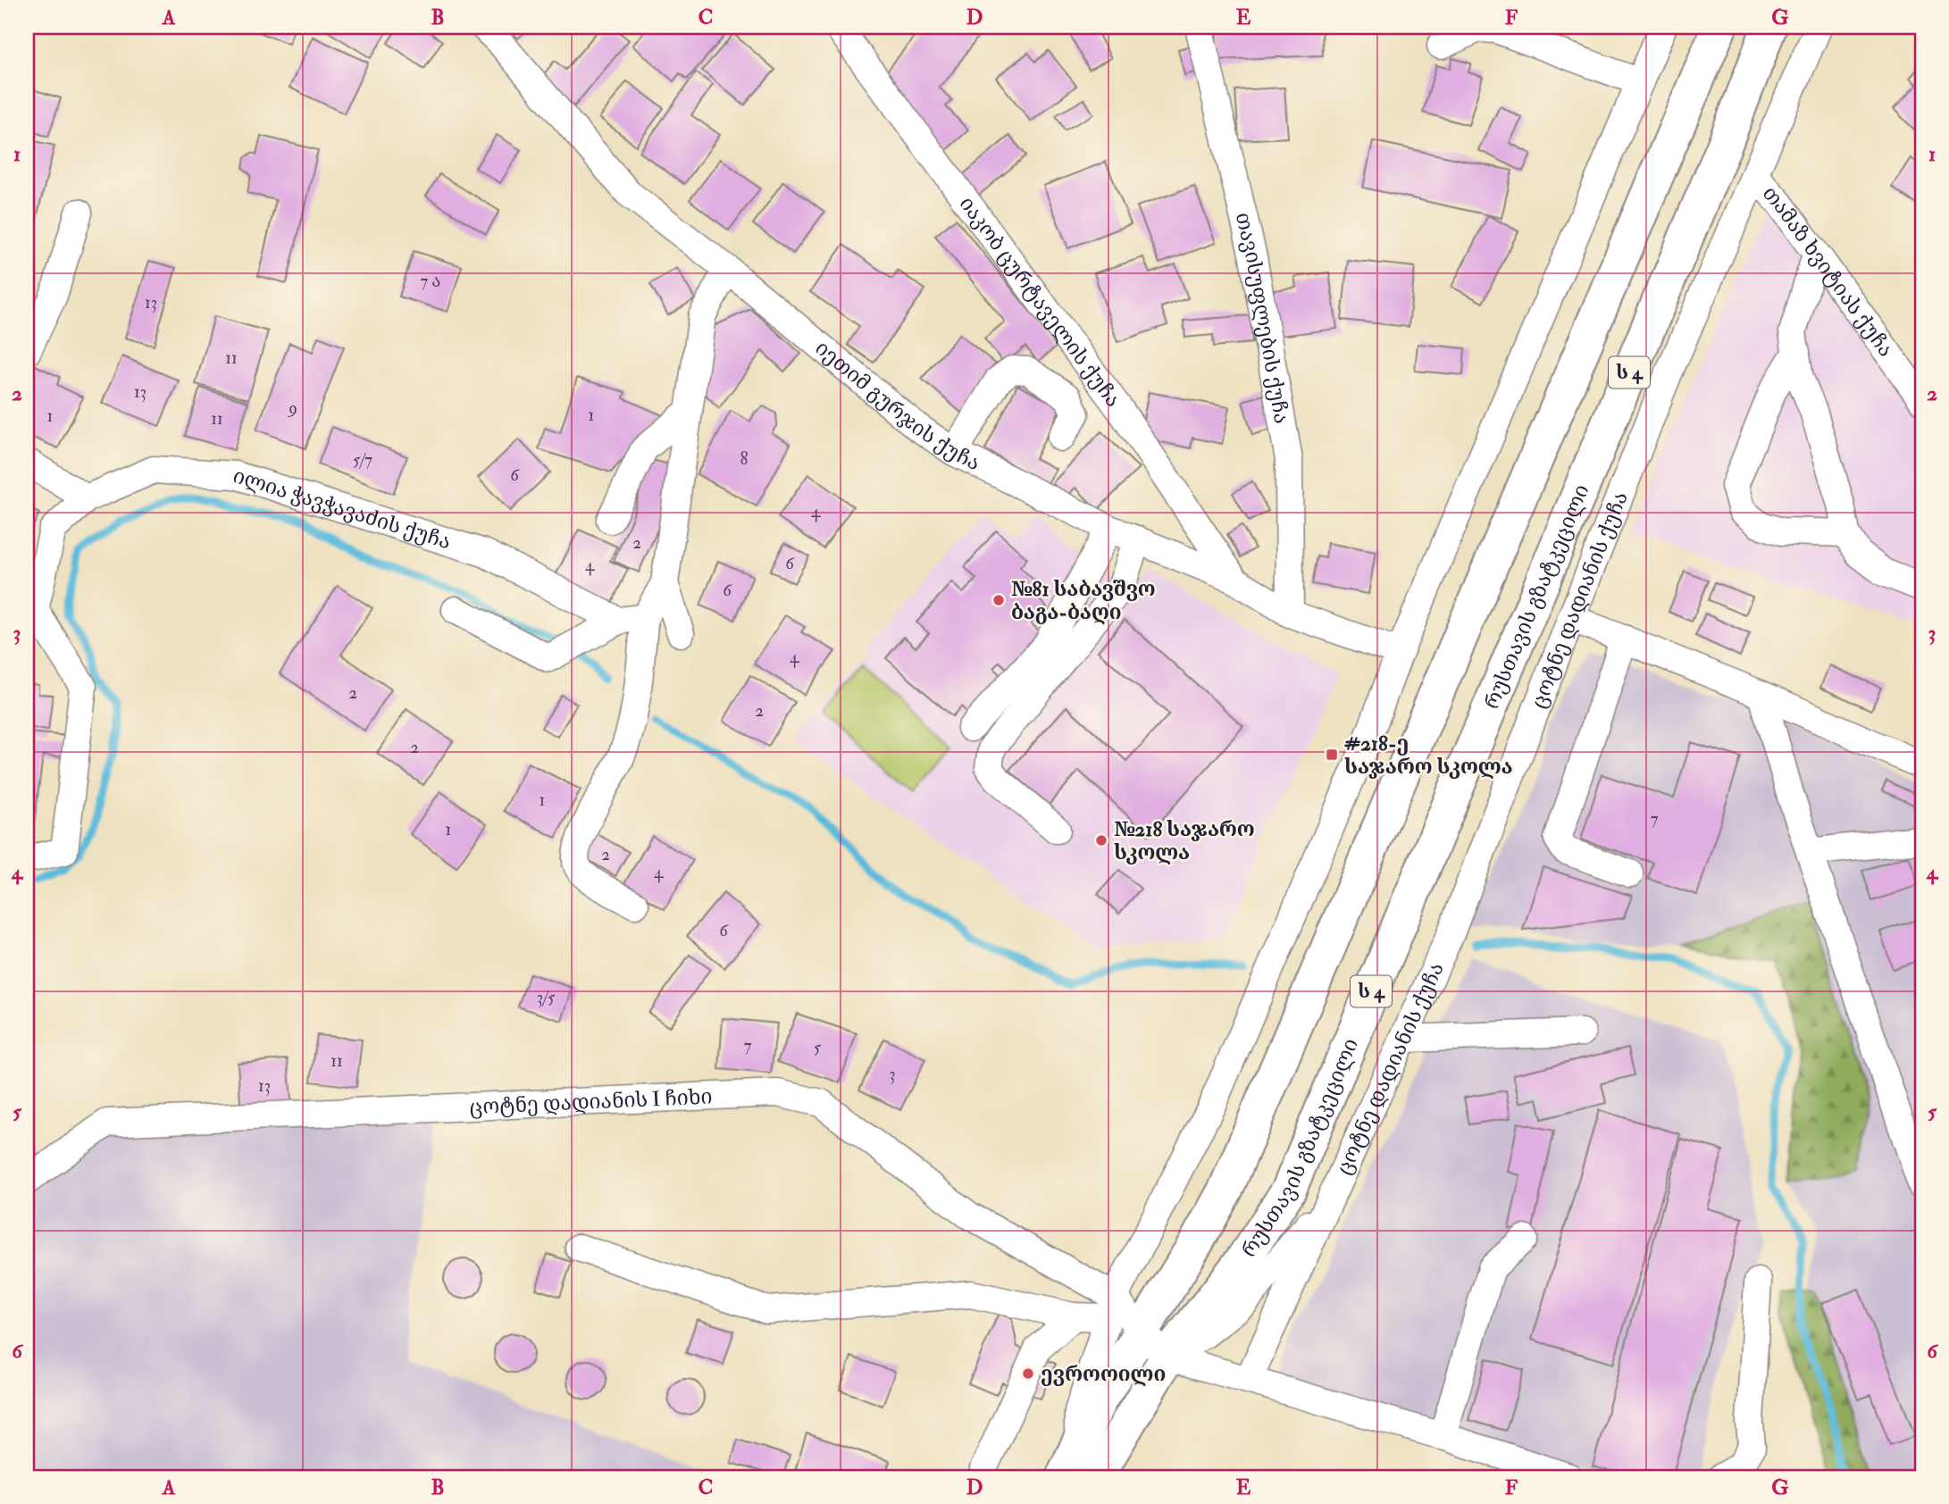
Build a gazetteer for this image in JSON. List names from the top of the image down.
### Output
{
  "streets": {
    "highway": ["ს 4", "რუსთავის გზატკეცილი"],
    "street": [
      "თამაზ ხვიტიას ქუჩა",
      "იაკობ ცურტაველის ქუჩა",
      "თავისუფლების ქუჩა",
      "იეთიმ გურჯის ქუჩა",
      "ილია ჭავჭავაძის ქუჩა",
      "ცოტნე დადიანის ქუჩა",
      "ცოტნე დადიანის I ჩიხი"
    ]
  },
  "crossings": [
    ["თამაზ ხვიტიას ქუჩა", "ცოტნე დადიანის ქუჩა"],
    ["იაკობ ცურტაველის ქუჩა", "იეთიმ გურჯის ქუჩა"],
    ["თავისუფლების ქუჩა", "იეთიმ გურჯის ქუჩა"]
  ],
  "places": {
    "other": ["№81 საბავშვო ბაგა-ბაღი", "№218 საჯარო სკოლა", "ევროოილი"],
    "transit": ["#218-ე საჯარო სკოლა"]
  },
  "house_numbers": [
    "7 ა",
    "13",
    "11",
    "13",
    "9",
    "1",
    "1",
    "11",
    "8",
    "5/7",
    "6",
    "4",
    "2",
    "6",
    "4",
    "6",
    "4",
    "2",
    "2",
    "2",
    "1",
    "7",
    "1",
    "2",
    "4",
    "6",
    "3/5",
    "7",
    "5",
    "11",
    "3",
    "13"
  ],
  "grid": {
    "columns": [
      "A",
      "B",
      "C",
      "D",
      "E",
      "F",
      "G"
    ],
    "rows": [
      "1",
      "2",
      "3",
      "4",
      "5",
      "6"
    ]
  }
}
